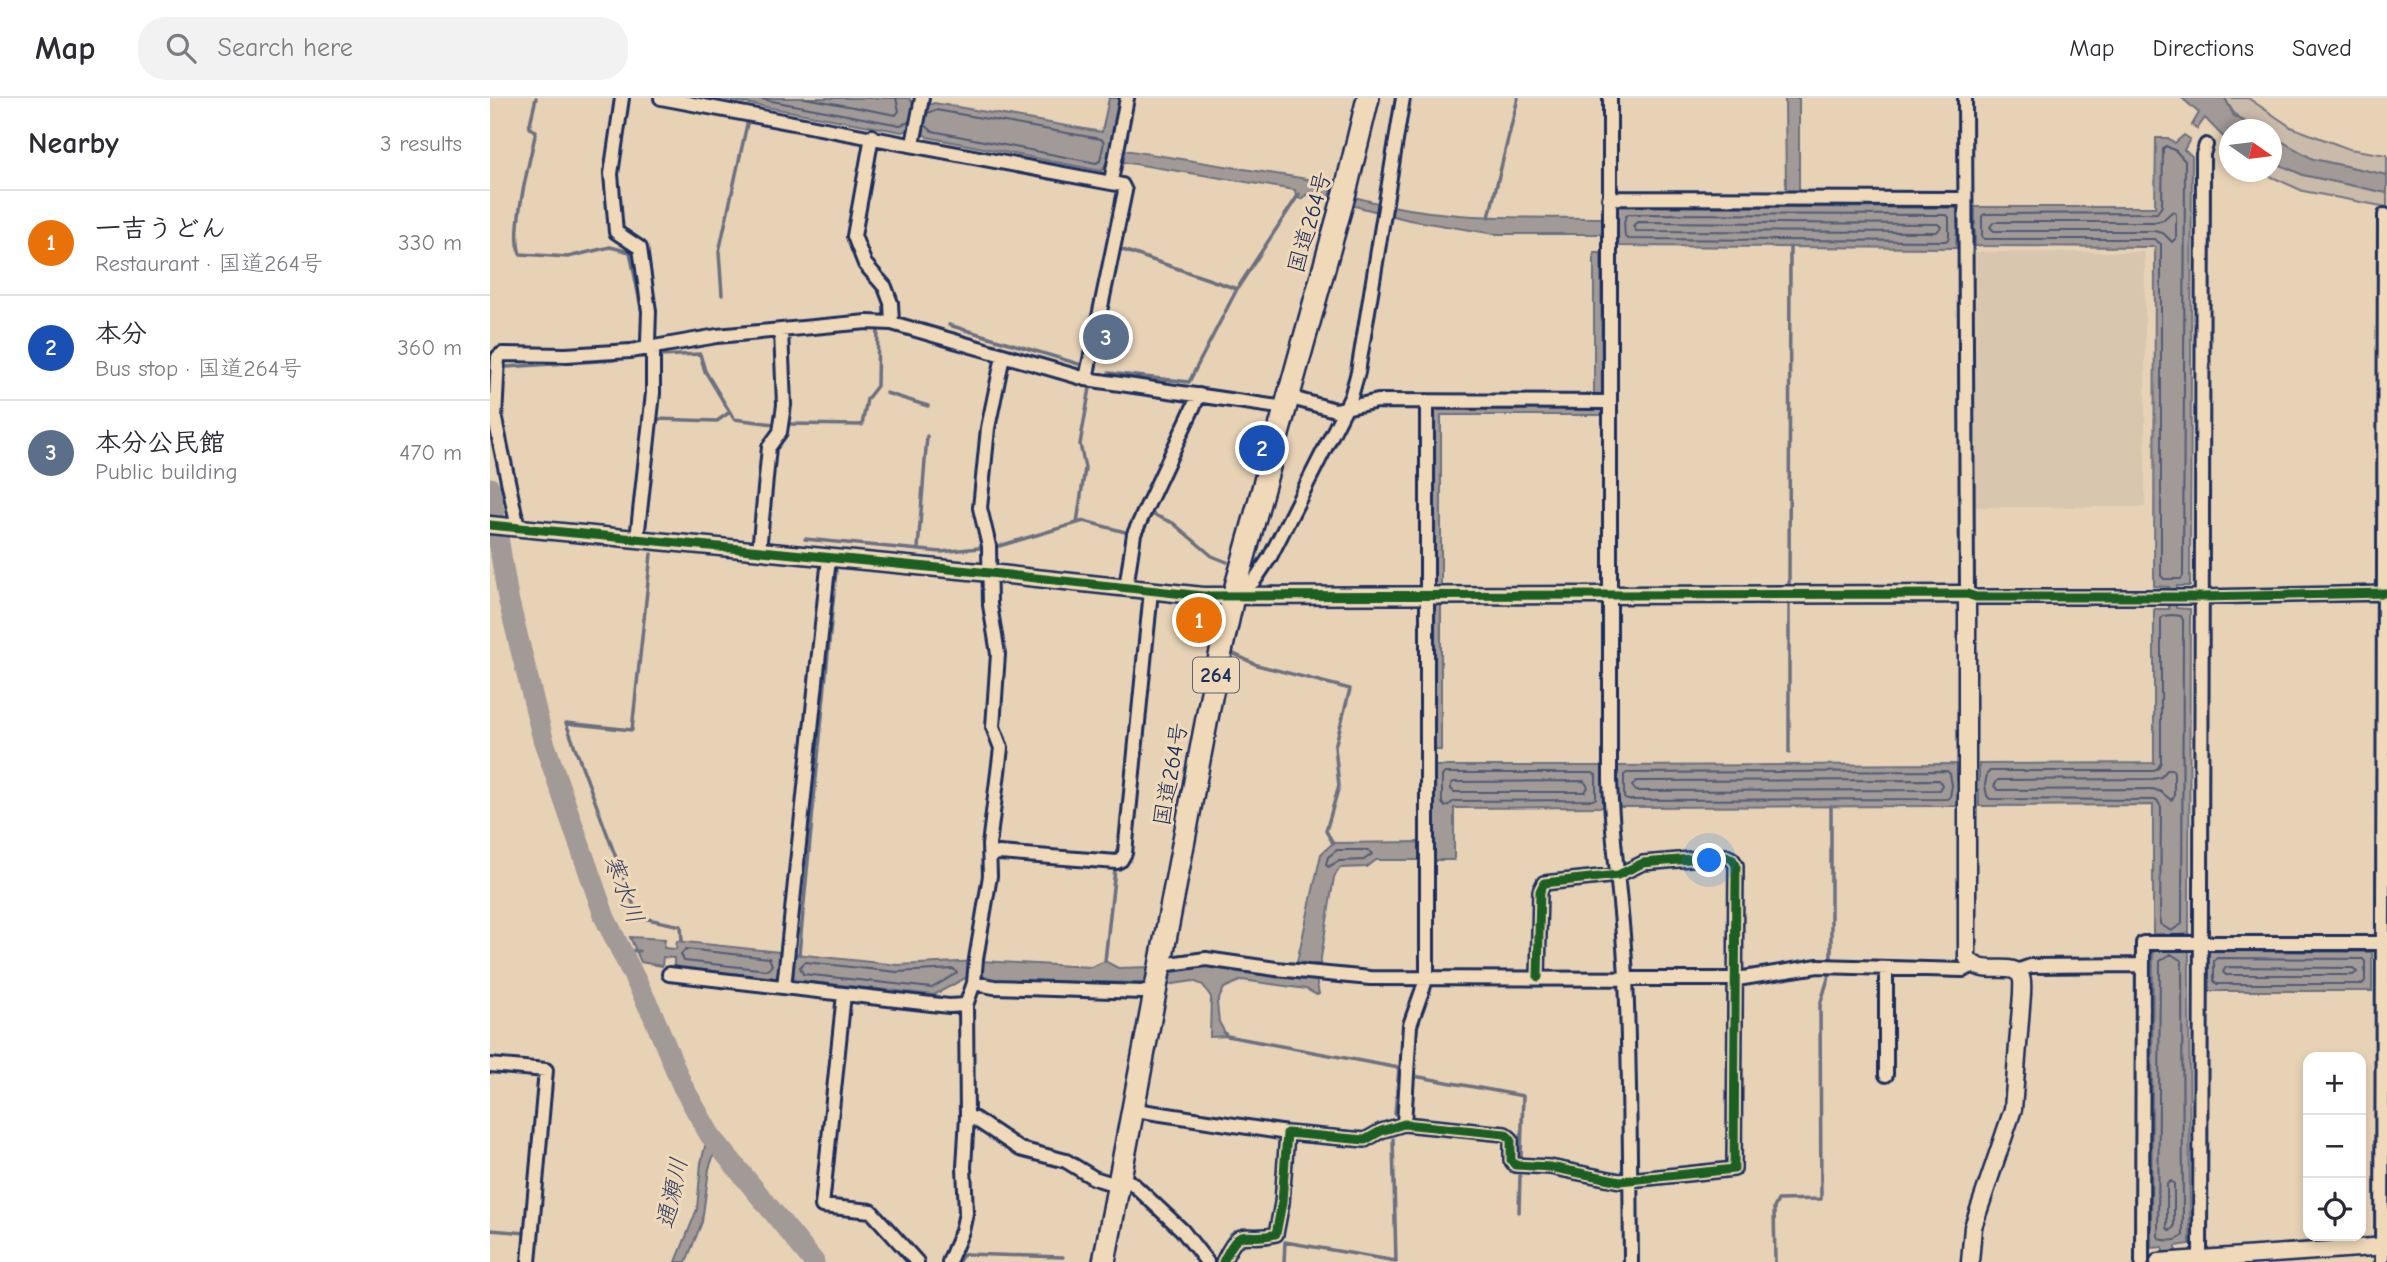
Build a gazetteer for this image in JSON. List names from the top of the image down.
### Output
{
  "streets": {
    "highway": ["国道264号", "264"]
  },
  "water": ["寒水川", "通瀬川"],
  "north": "right",
  "page": {
    "header": "Map",
    "search": "Search here",
    "nav": ["Map", "Directions", "Saved"],
    "heading": ["Nearby", "3 results"],
    "list": [
      {
        "mark": "1",
        "name": "一吉うどん",
        "note": "Restaurant · 国道264号",
        "value": "330 m"
      },
      {
        "mark": "2",
        "name": "本分",
        "note": "Bus stop · 国道264号",
        "value": "360 m"
      },
      {
        "mark": "3",
        "name": "本分公民館",
        "note": "Public building",
        "value": "470 m"
      }
    ],
    "pins": ["3", "2", "1"],
    "map_buttons": ["+", "−"]
  }
}
